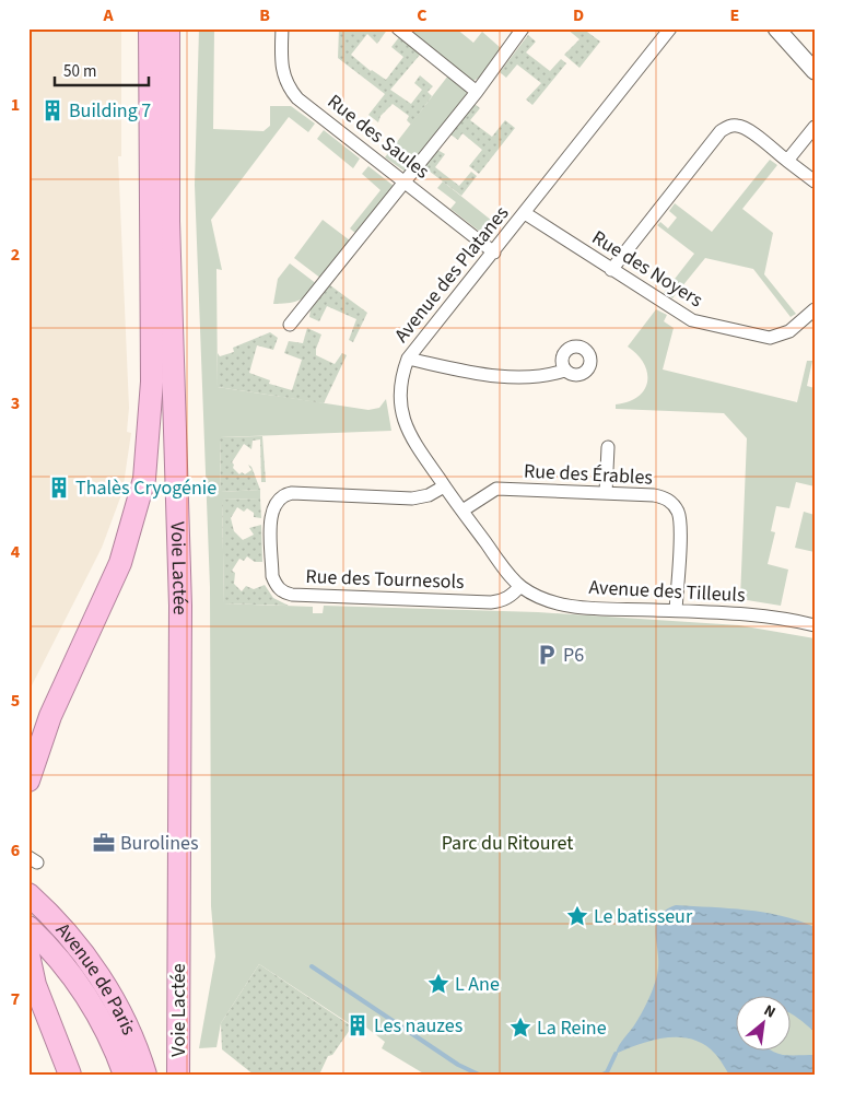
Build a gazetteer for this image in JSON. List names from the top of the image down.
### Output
{
  "streets": {
    "highway": ["Voie Lactée", "Avenue de Paris"],
    "street": [
      "Rue des Saules",
      "Rue des Noyers",
      "Avenue des Platanes",
      "Rue des Érables",
      "Rue des Tournesols",
      "Avenue des Tilleuls"
    ]
  },
  "crossings": [
    ["Rue des Saules", "Avenue des Platanes"],
    ["Rue des Noyers", "Avenue des Platanes"],
    ["Avenue des Platanes", "Rue des Érables"],
    ["Avenue des Platanes", "Rue des Tournesols"],
    ["Avenue des Platanes", "Avenue des Tilleuls"],
    ["Rue des Érables", "Avenue des Tilleuls"],
    ["Rue des Tournesols", "Avenue des Tilleuls"]
  ],
  "parks": ["Parc du Ritouret"],
  "places": {
    "building": ["Building 7", "Thalès Cryogénie", "Les nauzes"],
    "parking": ["P6"],
    "office": ["Burolines"],
    "place": ["Le batisseur", "L Ane", "La Reine"]
  },
  "scale_bar": "50 m",
  "north": "top right",
  "grid": {
    "columns": [
      "A",
      "B",
      "C",
      "D",
      "E"
    ],
    "rows": [
      "1",
      "2",
      "3",
      "4",
      "5",
      "6",
      "7"
    ]
  }
}
